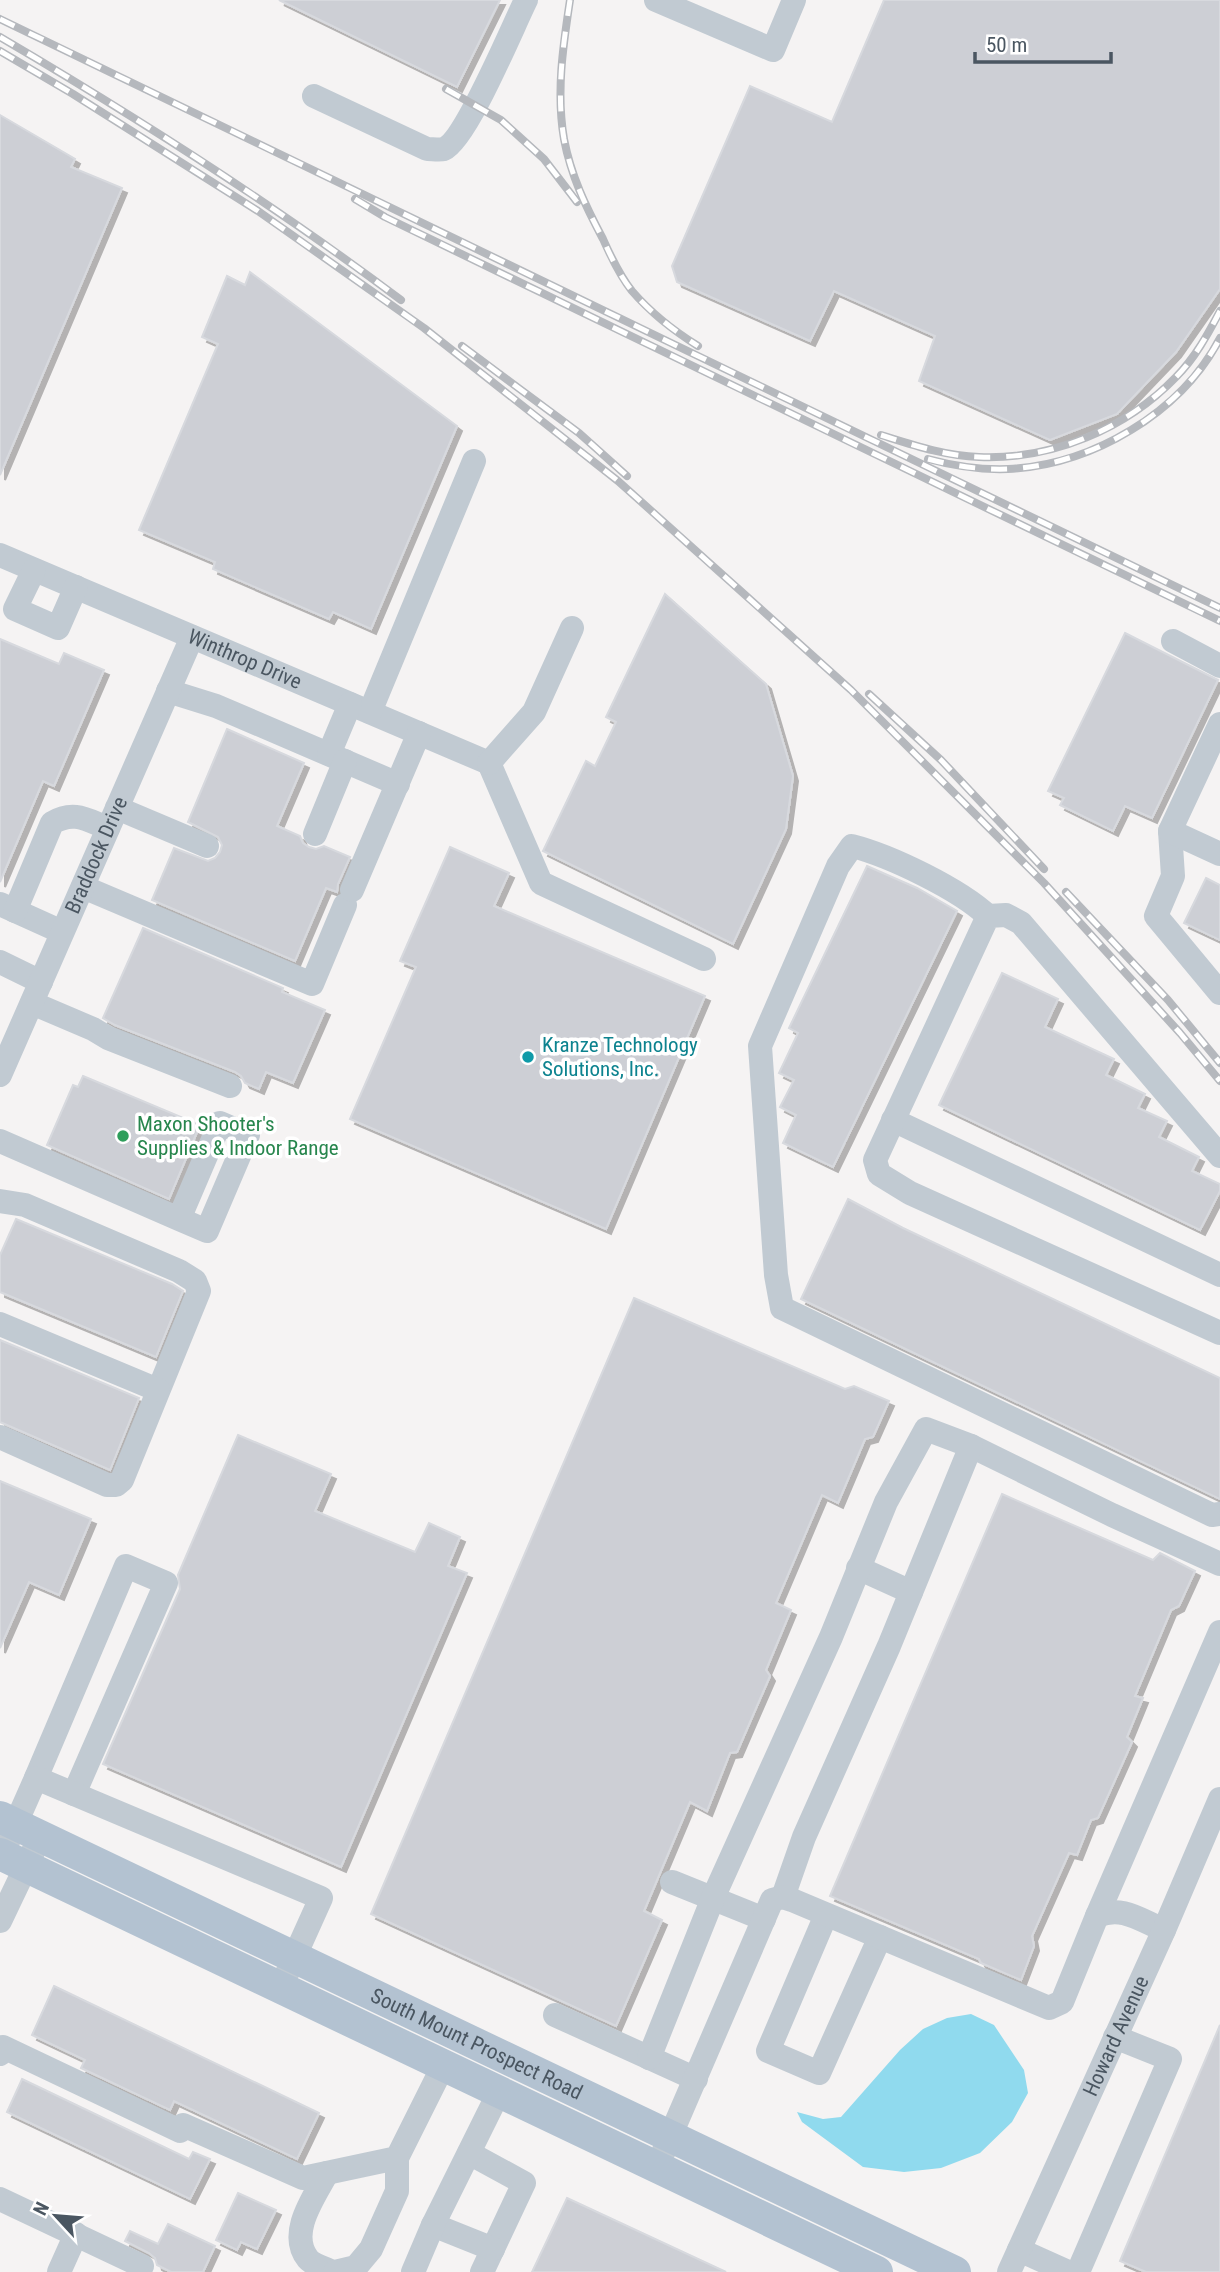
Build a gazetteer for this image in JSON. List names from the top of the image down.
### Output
{
  "streets": {
    "main road": ["South Mount Prospect Road"],
    "street": ["Winthrop Drive", "Braddock Drive", "Howard Avenue"]
  },
  "crossings": [
    ["Winthrop Drive", "Braddock Drive"]
  ],
  "places": ["Kranze Technology Solutions, Inc.", "Maxon Shooter's Supplies & Indoor Range"],
  "scale_bar": "50 m",
  "north": "top left"
}
